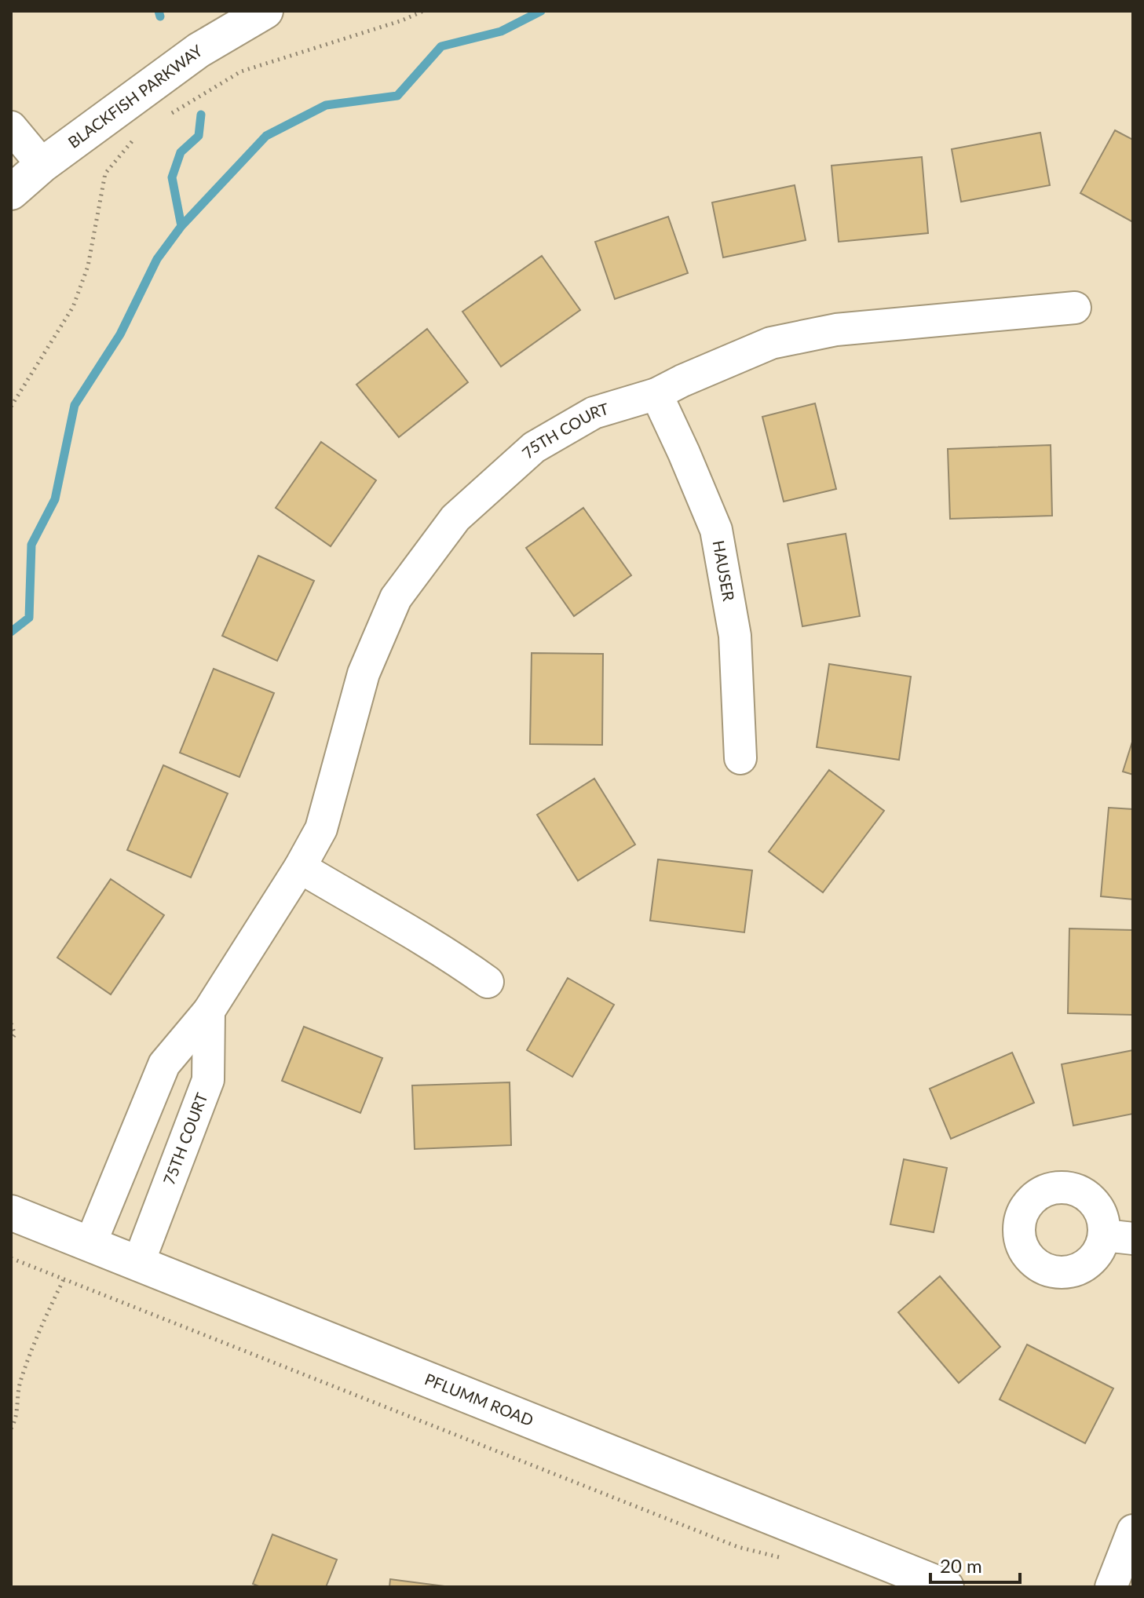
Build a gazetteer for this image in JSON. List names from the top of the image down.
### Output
{
  "streets": {
    "main road": ["BLACKFISH PARKWAY", "PFLUMM ROAD"],
    "street": ["75TH COURT", "HAUSER"]
  },
  "crossings": [
    ["75TH COURT", "HAUSER"],
    ["75TH COURT", "PFLUMM ROAD"]
  ],
  "scale_bar": "20 m"
}
